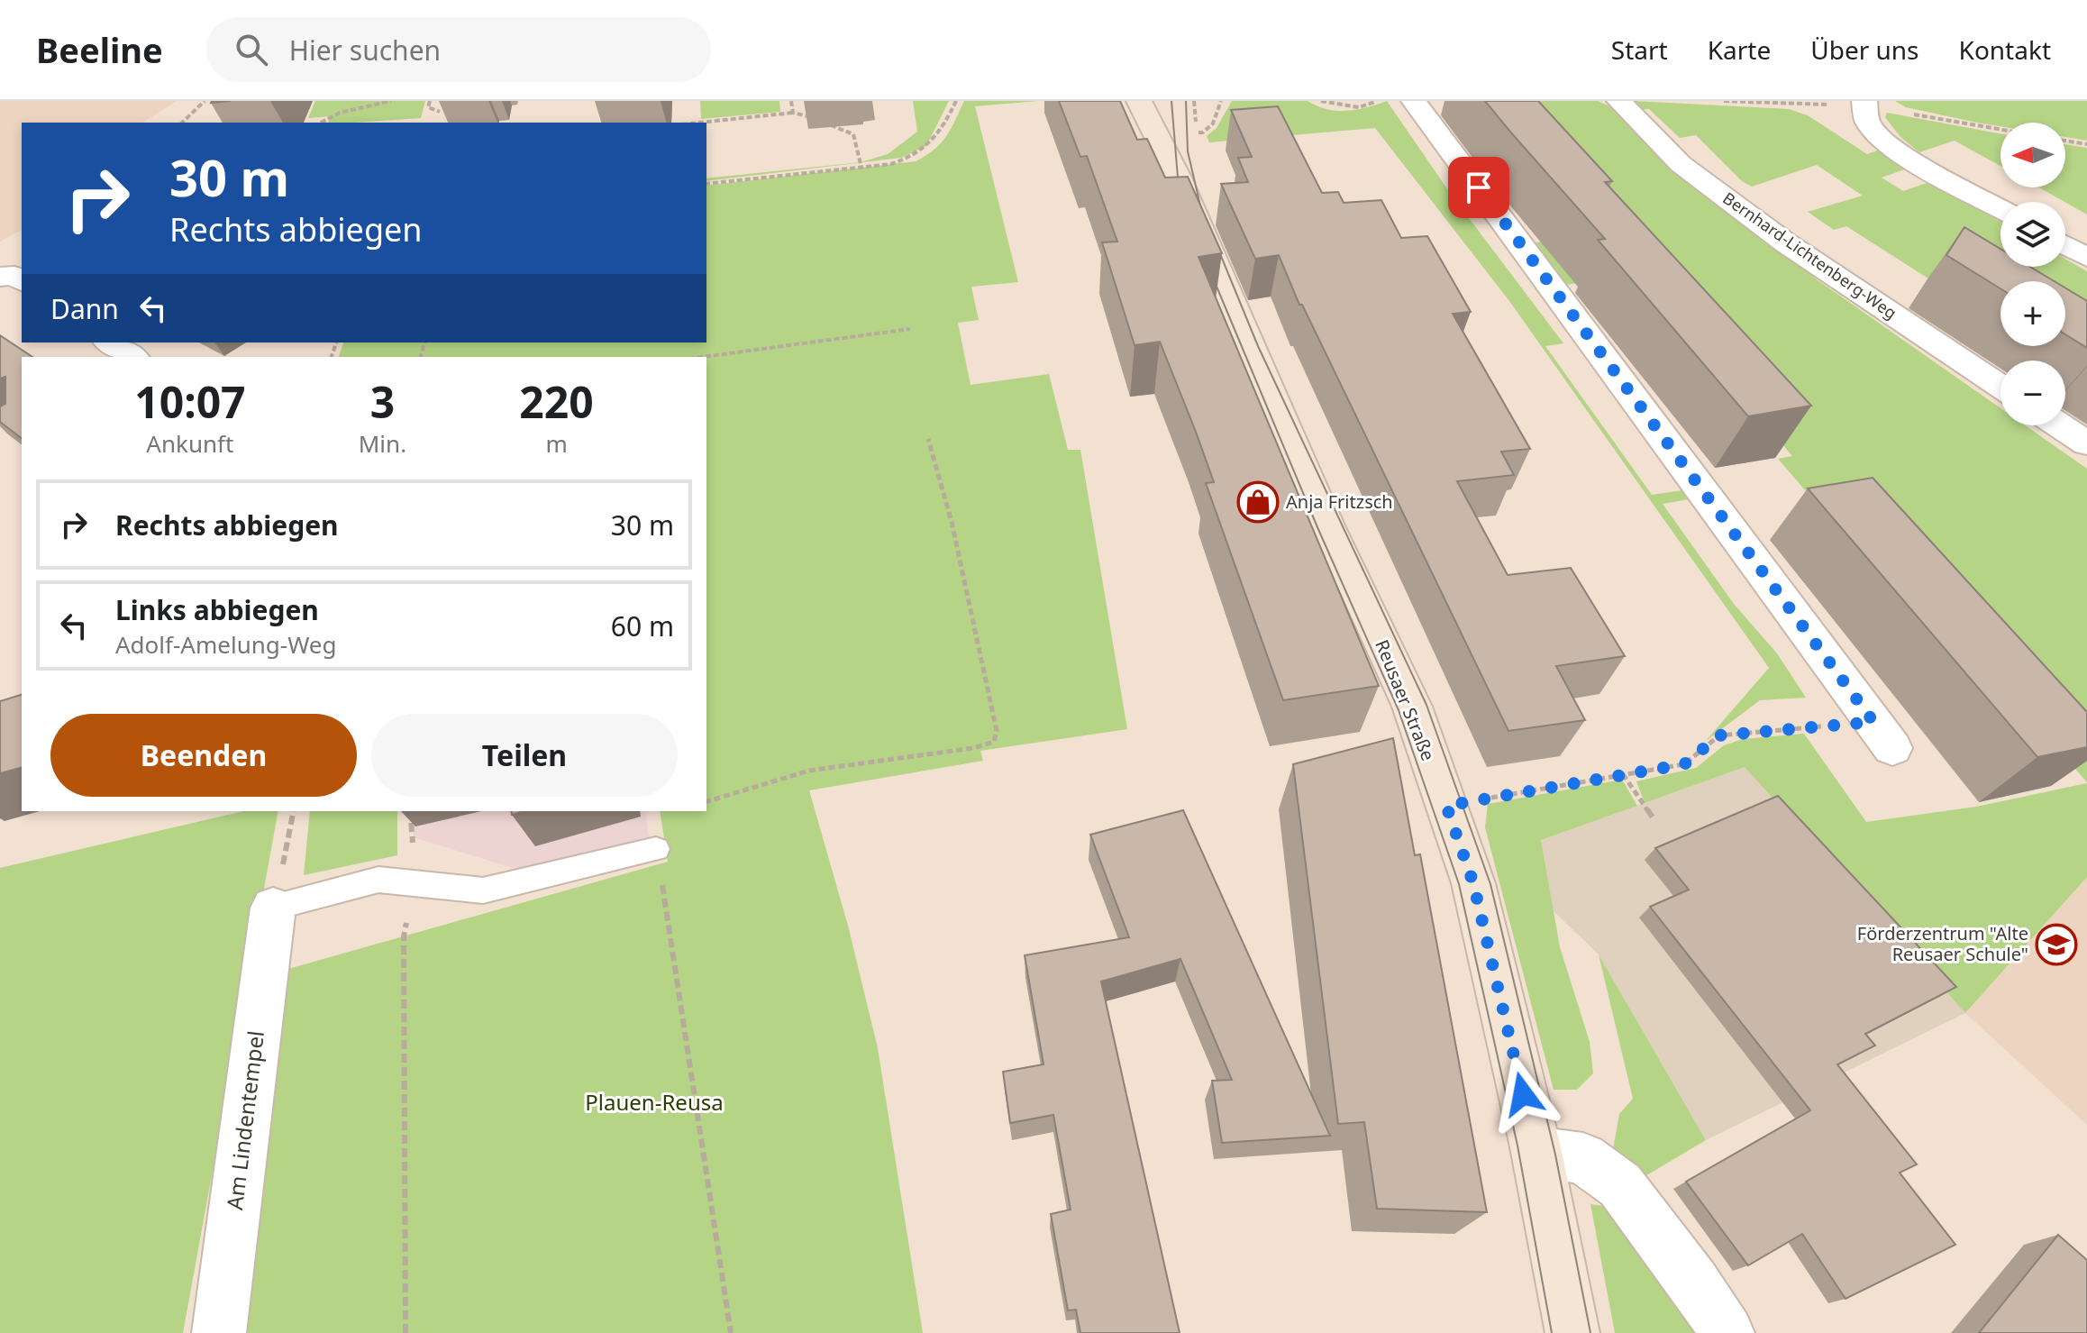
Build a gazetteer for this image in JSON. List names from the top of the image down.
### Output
{
  "streets": {
    "street": ["Bernhard-Lichtenberg-Weg", "Reusaer Straße", "Am Lindentempel"]
  },
  "parks": ["Plauen-Reusa"],
  "places": {
    "shop": ["Anja Fritzsch"],
    "school or university": ["Förderzentrum \"Alte Reusaer Schule\""]
  },
  "north": "left",
  "page": {
    "header": "Beeline",
    "search": "Hier suchen",
    "nav": [
      "Start",
      "Karte",
      "Über uns",
      "Kontakt"
    ],
    "map_buttons": ["+", "−"],
    "turn": ["30 m", "Rechts abbiegen"],
    "then": "Dann",
    "eta": [
      "10:07",
      "Ankunft",
      "3",
      "Min.",
      "220",
      "m"
    ],
    "list": [
      {
        "name": "Rechts abbiegen",
        "value": "30 m"
      },
      {
        "name": "Links abbiegen",
        "note": "Adolf-Amelung-Weg",
        "value": "60 m"
      }
    ],
    "buttons": ["Beenden", "Teilen"]
  }
}
